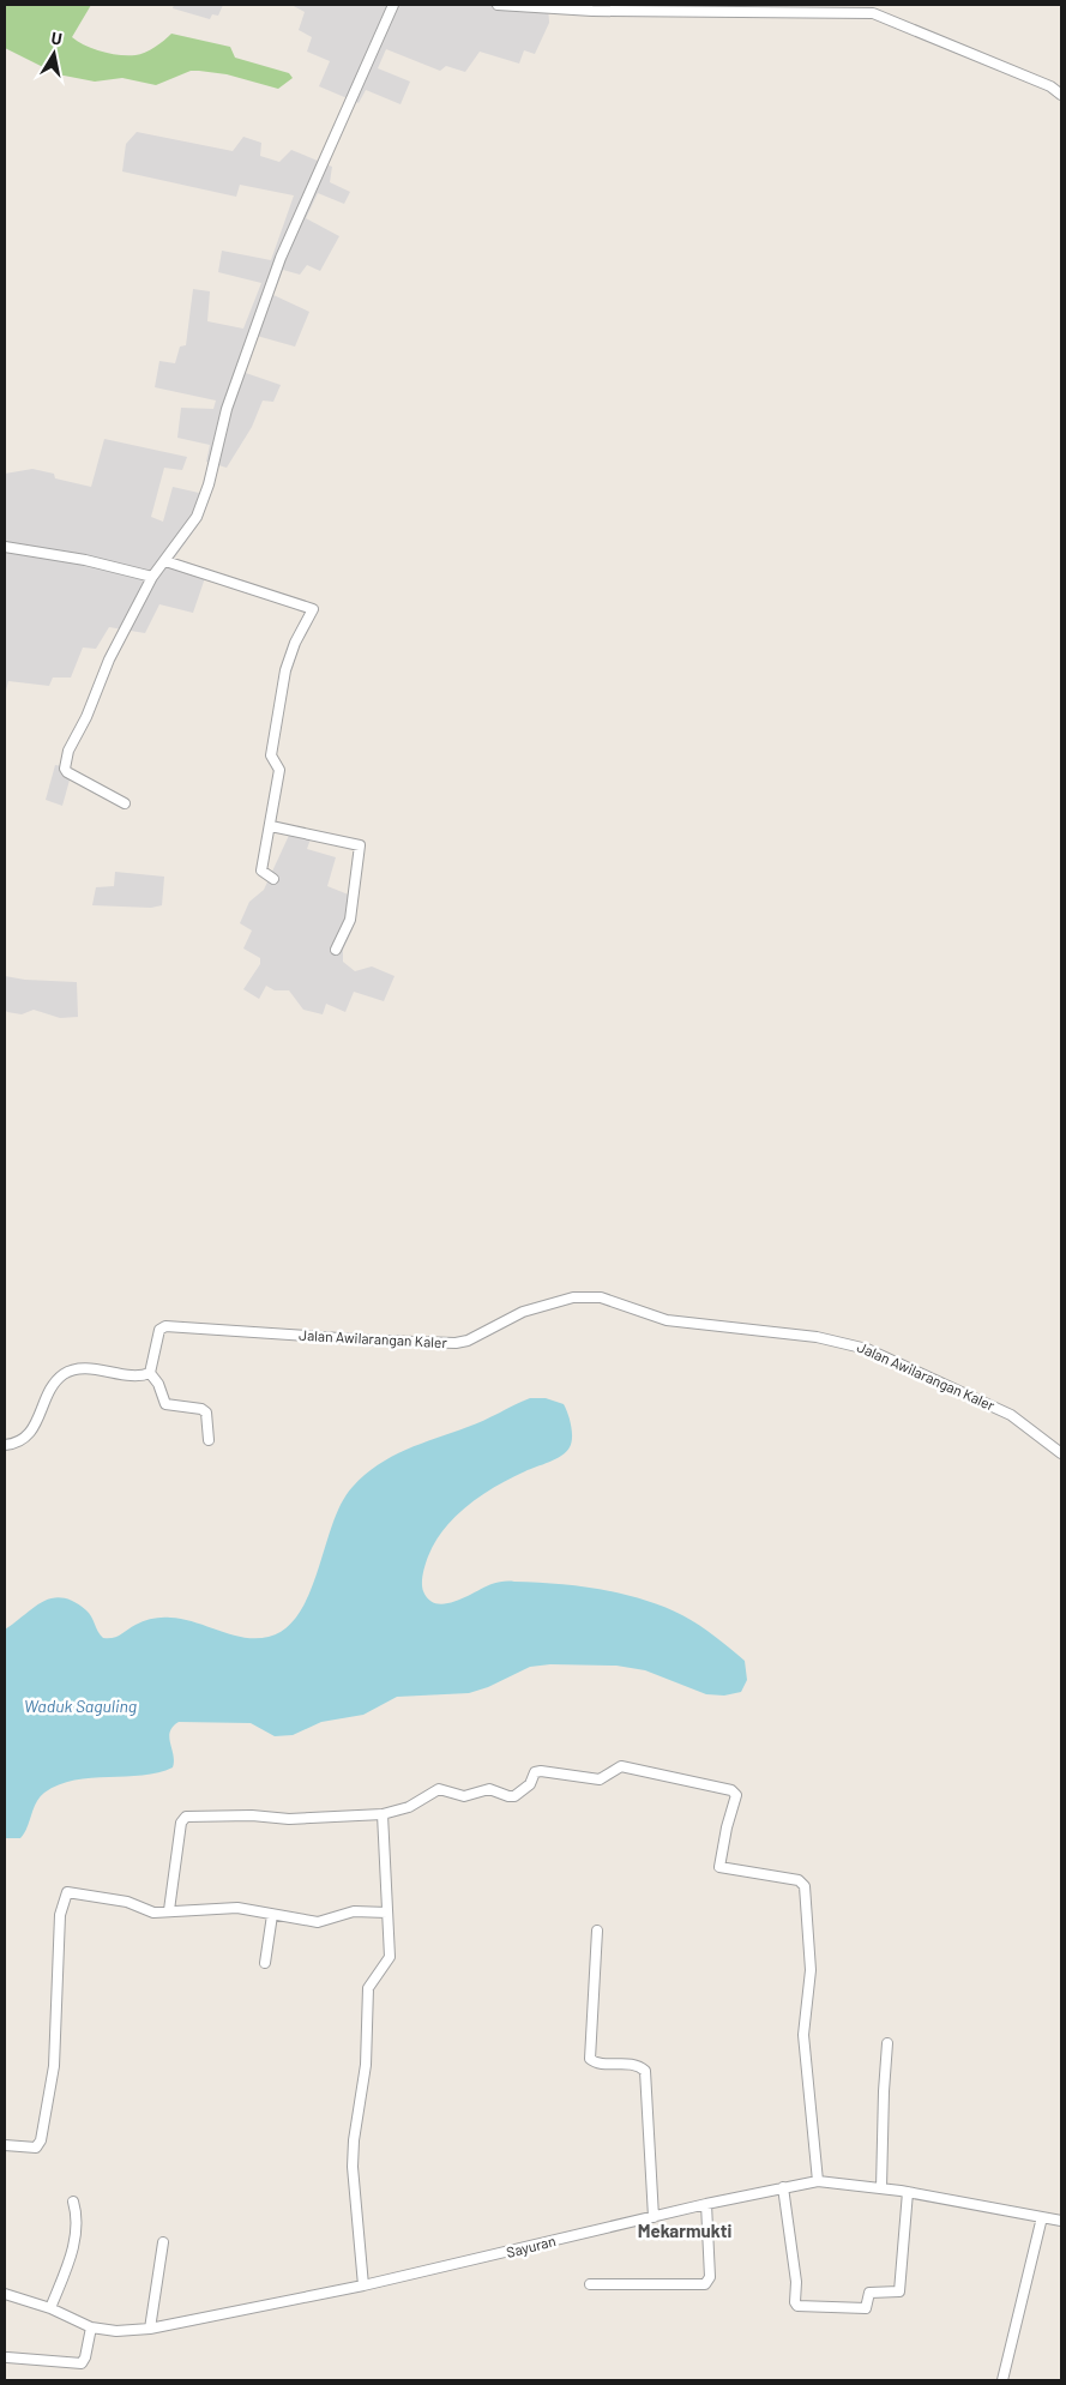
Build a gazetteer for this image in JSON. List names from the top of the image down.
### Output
{
  "streets": {
    "street": ["Jalan Awilarangan Kaler", "Sayuran"]
  },
  "districts": ["Mekarmukti"],
  "water": ["Waduk Saguling"],
  "north": "top"
}
